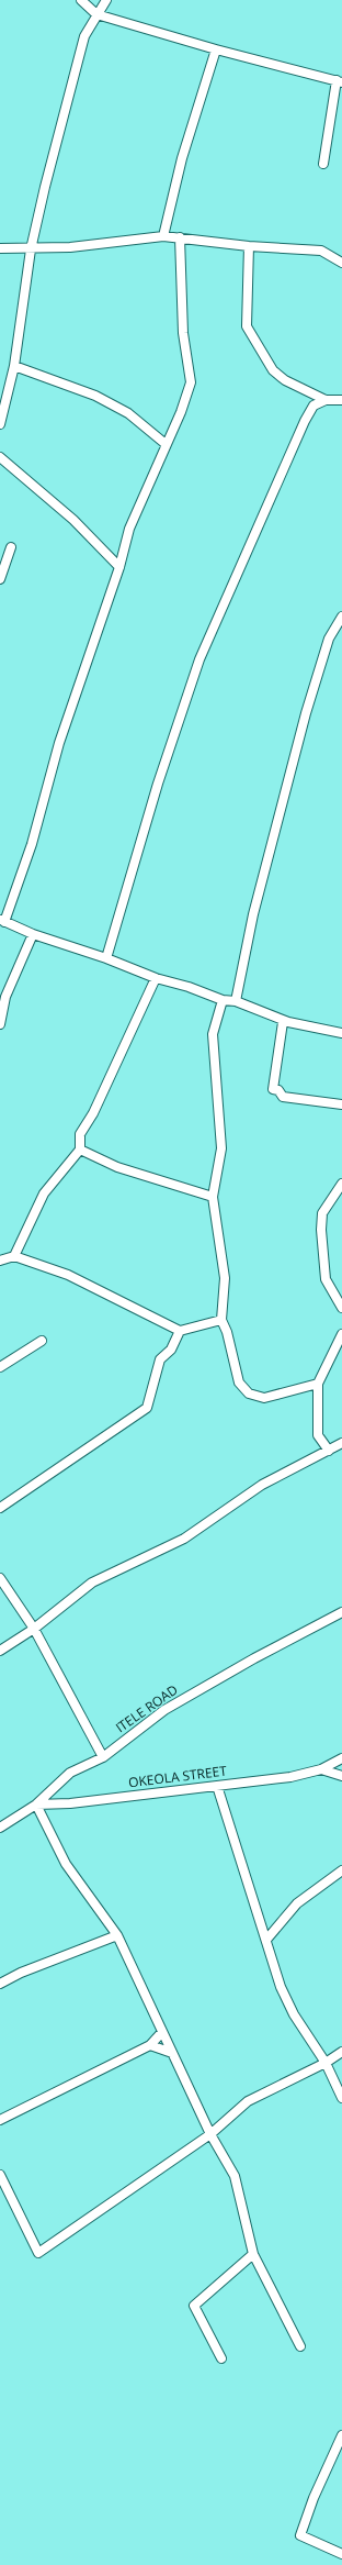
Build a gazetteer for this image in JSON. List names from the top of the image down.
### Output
{
  "streets": {
    "street": ["ITELE ROAD", "OKEOLA STREET"]
  },
  "crossings": [
    ["ITELE ROAD", "OKEOLA STREET"]
  ]
}
